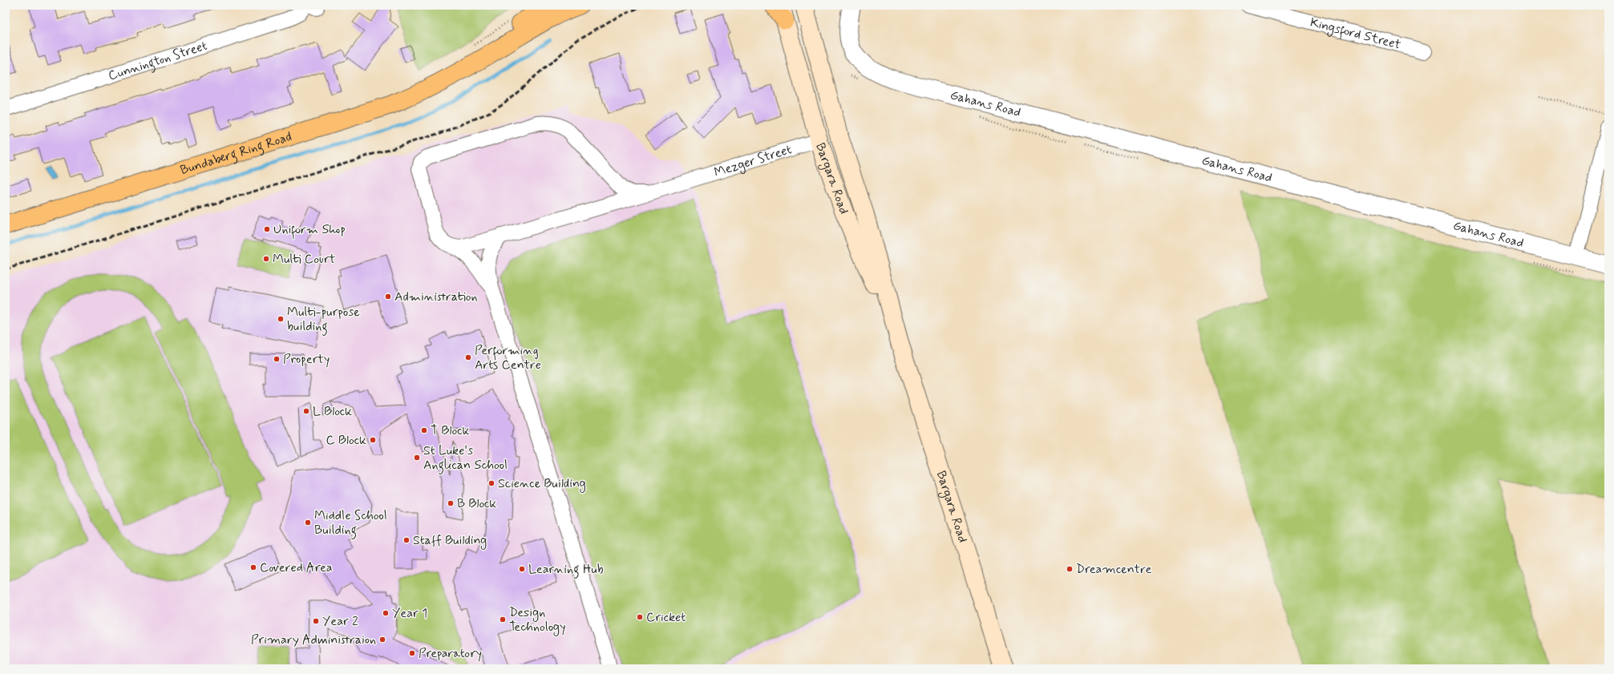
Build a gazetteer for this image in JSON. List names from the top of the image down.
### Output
{
  "streets": {
    "main road": ["Bundaberg Ring Road", "Bargara Road"],
    "street": [
      "Kingsford Street",
      "Cunnington Street",
      "Gahans Road",
      "Mezger Street"
    ]
  },
  "crossings": [
    ["Mezger Street", "Bargara Road"]
  ],
  "places": [
    "Uniform Shop",
    "Multi Court",
    "Administration",
    "Multi-purpose building",
    "Performing Arts Centre",
    "Property",
    "L Block",
    "T Block",
    "C Block",
    "St Luke's Anglican School",
    "Science Building",
    "B Block",
    "Middle School Building",
    "Staff Building",
    "Covered Area",
    "Learning Hub",
    "Dreamcentre",
    "Year 1",
    "Cricket",
    "Design Technology",
    "Year 2",
    "Primary Administraion",
    "Preparatory"
  ]
}
